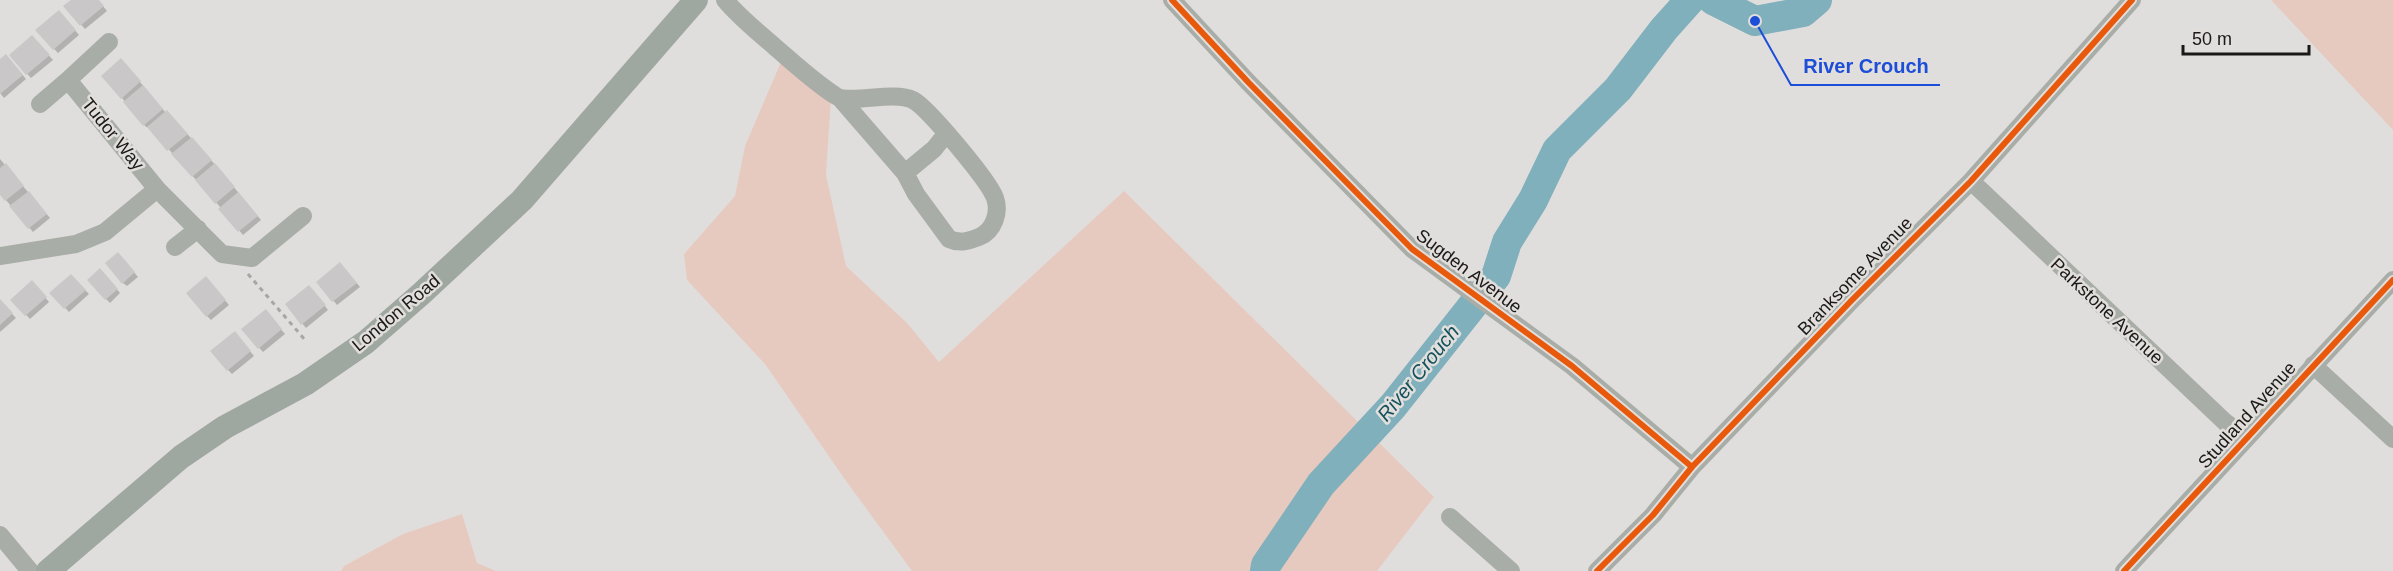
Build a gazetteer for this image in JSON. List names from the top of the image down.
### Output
{
  "streets": {
    "main road": ["London Road"],
    "street": [
      "Tudor Way",
      "Sugden Avenue",
      "Branksome Avenue",
      "Parkstone Avenue",
      "Studland Avenue"
    ]
  },
  "crossings": [
    ["Sugden Avenue", "Branksome Avenue"],
    ["Branksome Avenue", "Parkstone Avenue"],
    ["Parkstone Avenue", "Studland Avenue"]
  ],
  "water": ["River Crouch"],
  "places": ["River Crouch"],
  "scale_bar": "50 m"
}
